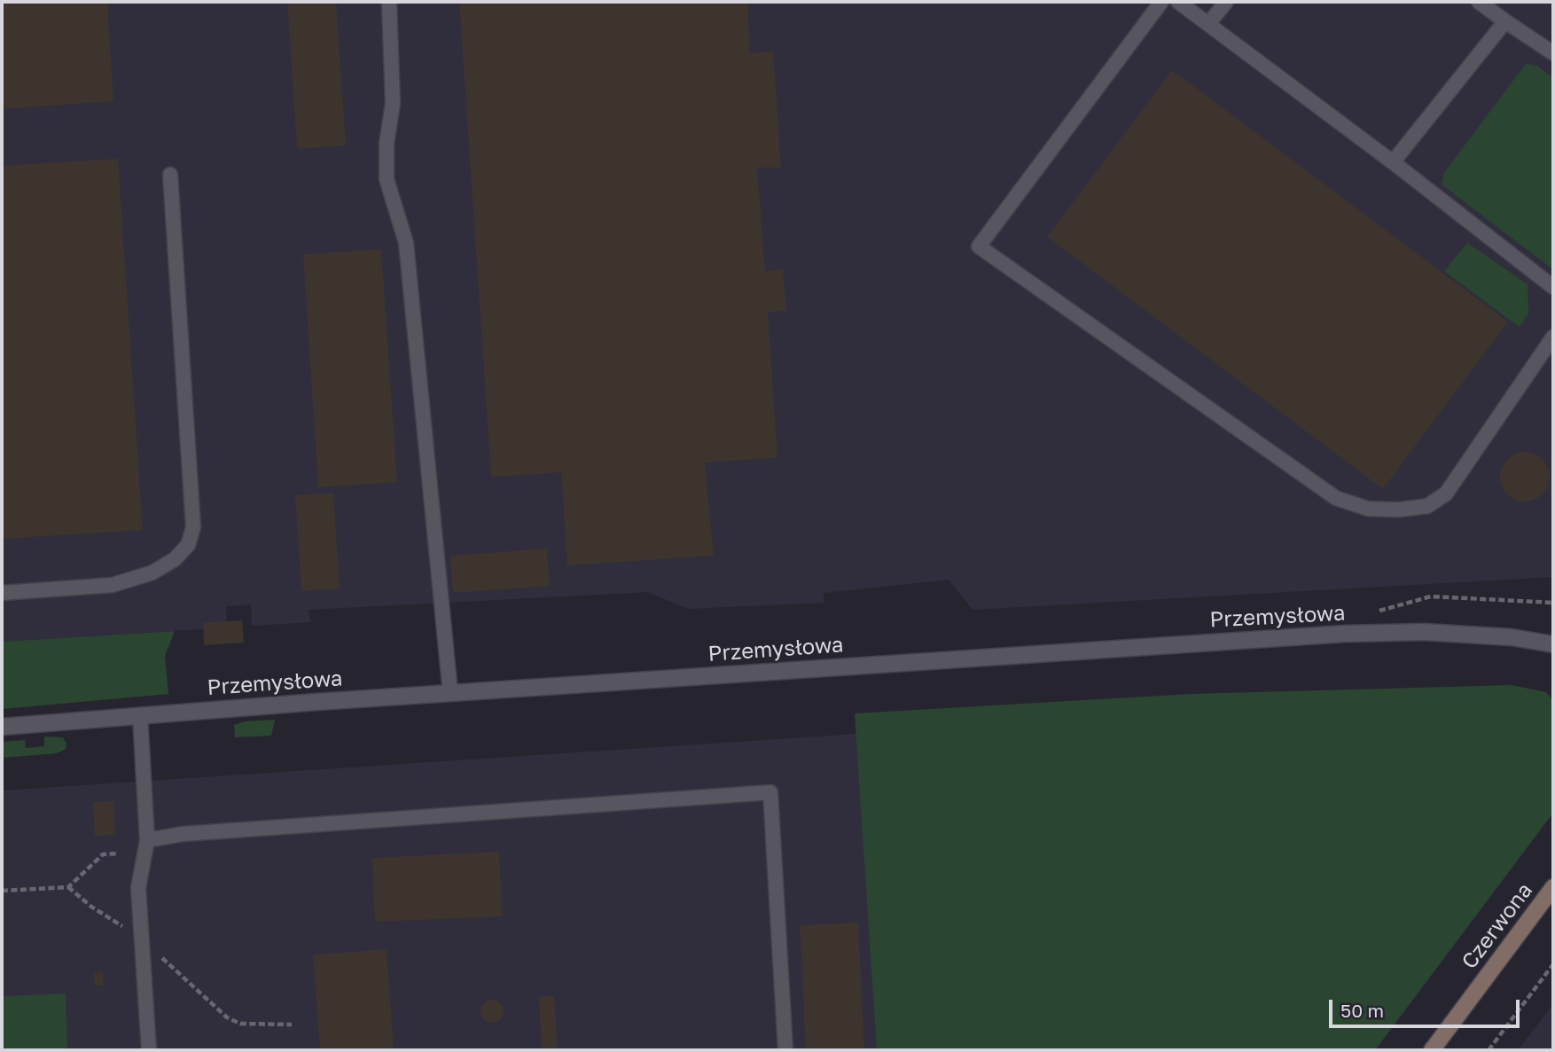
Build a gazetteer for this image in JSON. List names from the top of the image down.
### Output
{
  "streets": {
    "main road": ["Czerwona"],
    "street": ["Przemysłowa"]
  },
  "scale_bar": "50 m"
}
